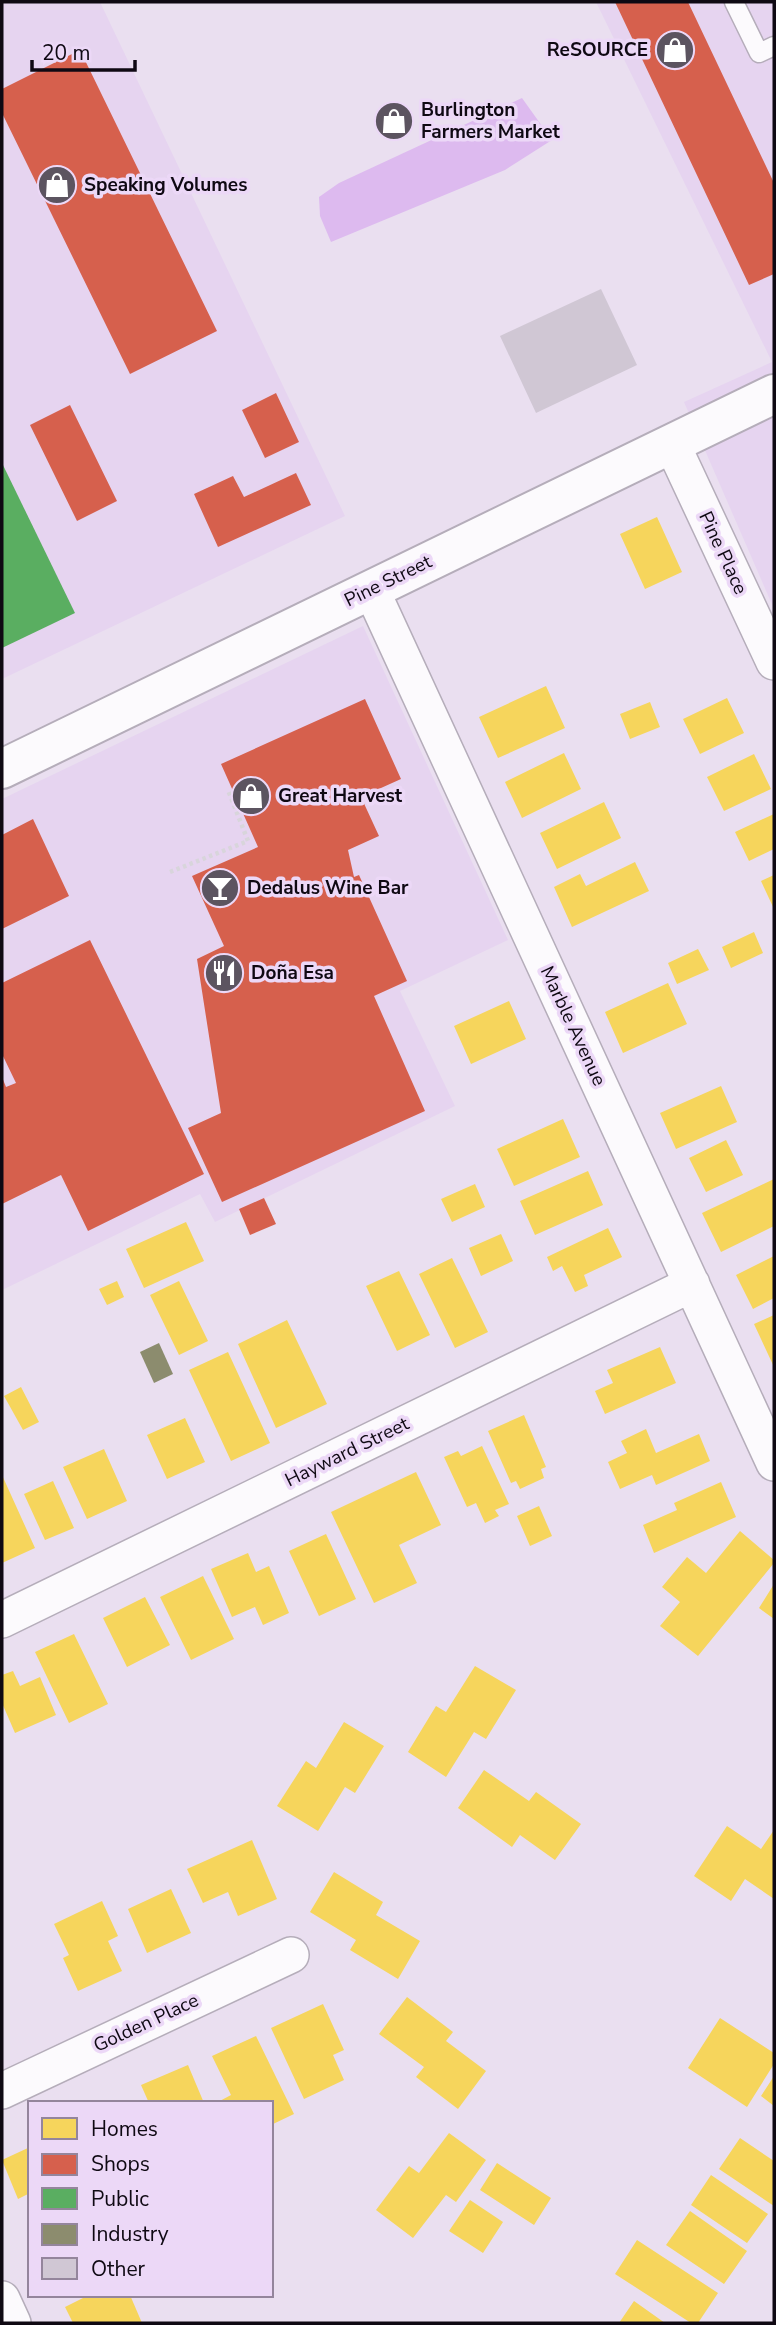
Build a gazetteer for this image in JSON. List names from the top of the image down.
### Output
{
  "streets": {
    "main road": ["Pine Street"],
    "street": [
      "Pine Place",
      "Marble Avenue",
      "Hayward Street",
      "Golden Place"
    ]
  },
  "crossings": [
    ["Pine Place", "Pine Street"],
    ["Pine Street", "Marble Avenue"],
    ["Marble Avenue", "Hayward Street"]
  ],
  "places": {
    "shop": [
      "ReSOURCE",
      "Burlington Farmers Market",
      "Speaking Volumes",
      "Great Harvest"
    ],
    "bar": ["Dedalus Wine Bar"],
    "restaurant": ["Doña Esa"]
  },
  "legend": [
    "Homes",
    "Shops",
    "Public",
    "Industry",
    "Other"
  ],
  "scale_bar": "20 m"
}
